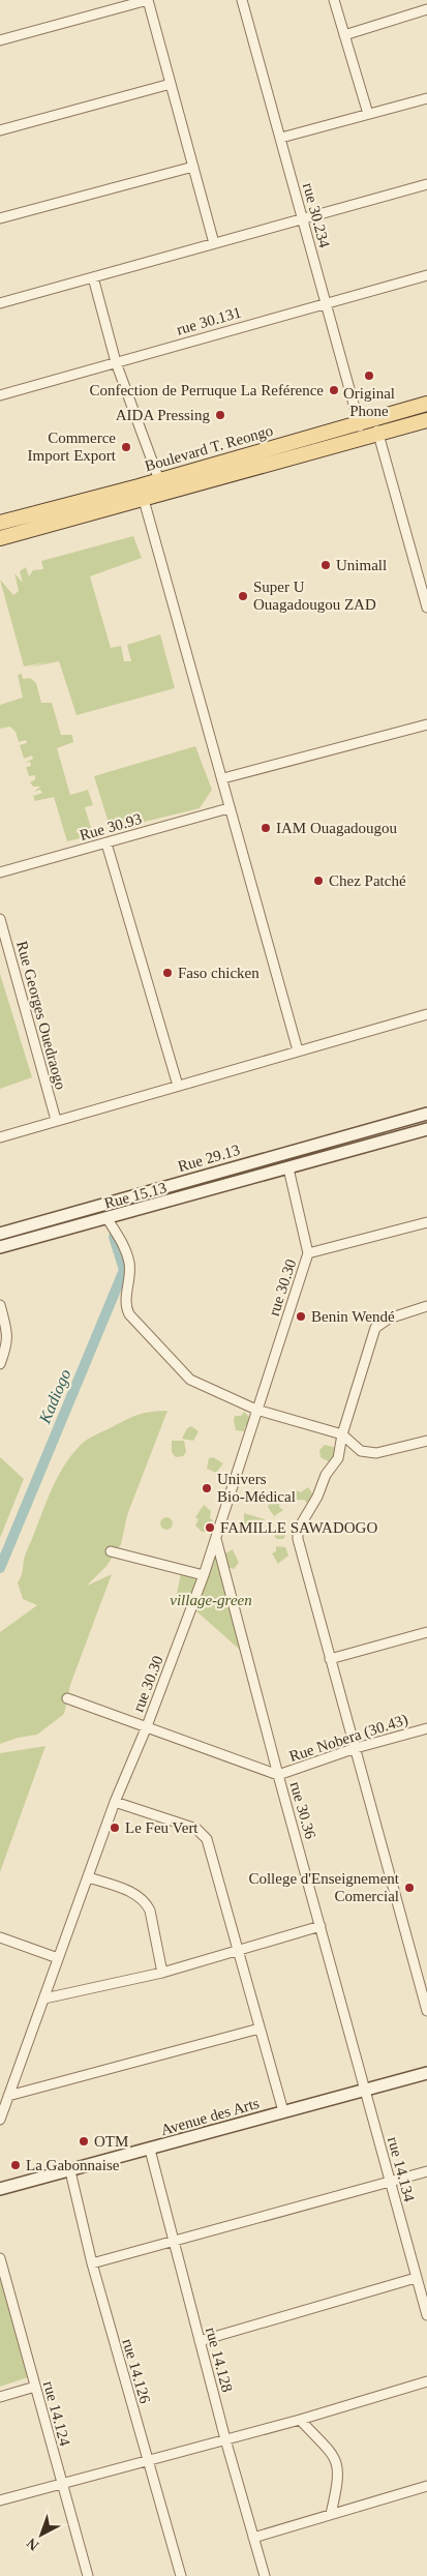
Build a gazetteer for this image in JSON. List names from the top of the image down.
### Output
{
  "streets": {
    "main road": [
      "Boulevard T. Reongo",
      "Rue 29.13",
      "Rue 15.13",
      "Avenue des Arts"
    ],
    "street": [
      "rue 30.234",
      "rue 30.131",
      "Rue 30.93",
      "Rue Georges Ouedraogo",
      "rue 30.30",
      "Rue Nobera (30.43)",
      "rue 30.36",
      "rue 14.134",
      "rue 14.128",
      "rue 14.126",
      "rue 14.124"
    ]
  },
  "crossings": [
    ["rue 30.234", "rue 30.131"],
    ["rue 30.234", "Boulevard T. Reongo"],
    ["rue 30.30", "rue 30.36"],
    ["Rue Nobera (30.43)", "rue 30.36"],
    ["rue 30.36", "Avenue des Arts"],
    ["rue 30.36", "rue 14.134"],
    ["Avenue des Arts", "rue 14.134"],
    ["Avenue des Arts", "rue 14.128"],
    ["Avenue des Arts", "rue 14.126"]
  ],
  "water": ["Kadiogo"],
  "parks": ["village-green"],
  "places": [
    "Original Phone",
    "Confection de Perruque La Reférence",
    "AIDA Pressing",
    "Commerce Import Export",
    "Unimall",
    "Super U Ouagadougou ZAD",
    "IAM Ouagadougou",
    "Chez Patché",
    "Faso chicken",
    "Benin Wendé",
    "Univers Bio-Médical",
    "FAMILLE SAWADOGO",
    "Le Feu Vert",
    "College d'Enseignement Comercial",
    "OTM",
    "La Gabonnaise"
  ],
  "north": "bottom left"
}
